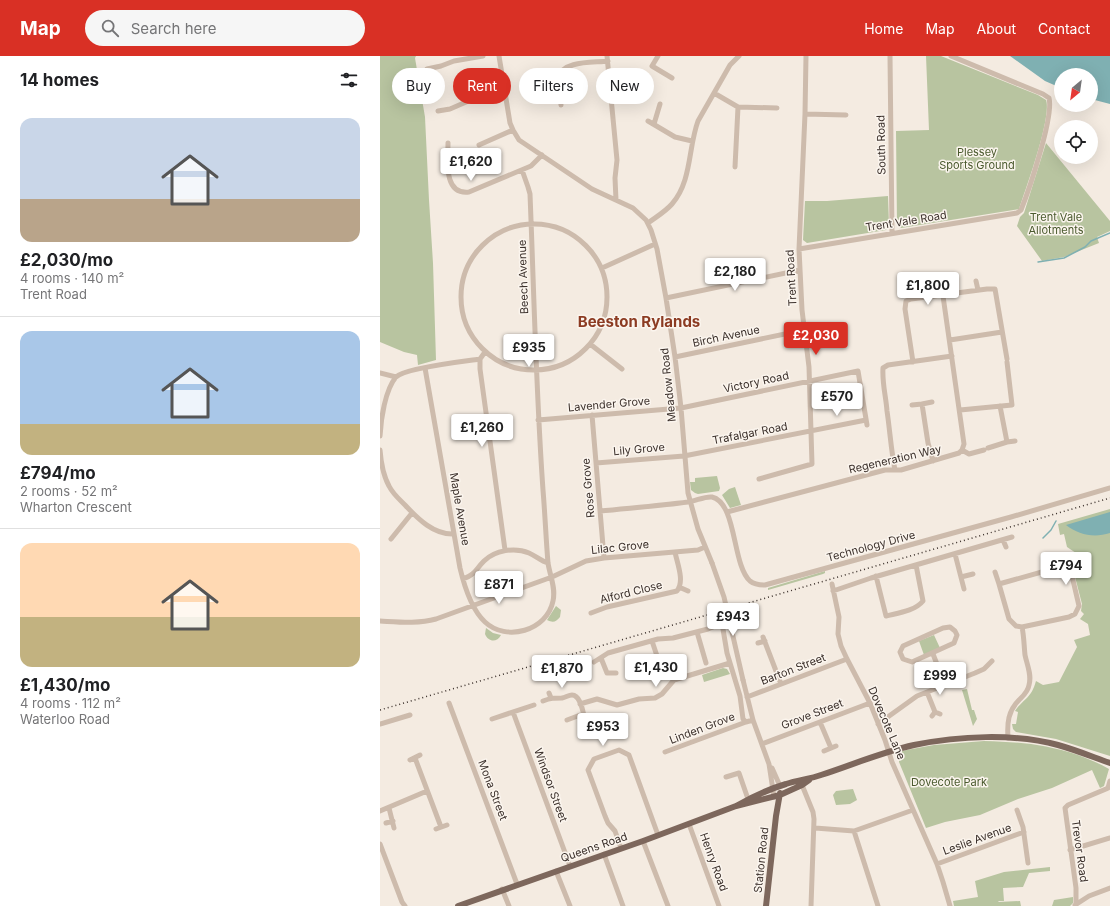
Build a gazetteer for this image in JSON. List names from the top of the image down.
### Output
{
  "streets": {
    "main road": ["Queens Road", "Station Road"],
    "street": [
      "South Road",
      "Trent Vale Road",
      "Beech Avenue",
      "Trent Road",
      "Birch Avenue",
      "Victory Road",
      "Meadow Road",
      "Lavender Grove",
      "Trafalgar Road",
      "Lily Grove",
      "Regeneration Way",
      "Rose Grove",
      "Maple Avenue",
      "Technology Drive",
      "Lilac Grove",
      "Alford Close",
      "Barton Street",
      "Grove Street",
      "Dovecote Lane",
      "Linden Grove",
      "Windsor Street",
      "Mona Street",
      "Leslie Avenue",
      "Trevor Road",
      "Henry Road"
    ]
  },
  "crossings": [
    ["South Road", "Trent Vale Road"],
    ["Trent Vale Road", "Trent Road"],
    ["Beech Avenue", "Lavender Grove"],
    ["Beech Avenue", "Maple Avenue"],
    ["Beech Avenue", "Lilac Grove"],
    ["Trent Road", "Birch Avenue"],
    ["Trent Road", "Victory Road"],
    ["Trent Road", "Trafalgar Road"],
    ["Birch Avenue", "Meadow Road"],
    ["Victory Road", "Meadow Road"],
    ["Victory Road", "Lavender Grove"],
    ["Victory Road", "Trafalgar Road"],
    ["Meadow Road", "Lavender Grove"],
    ["Meadow Road", "Trafalgar Road"],
    ["Meadow Road", "Lily Grove"],
    ["Meadow Road", "Technology Drive"],
    ["Meadow Road", "Lilac Grove"],
    ["Meadow Road", "Station Road"],
    ["Lavender Grove", "Rose Grove"],
    ["Trafalgar Road", "Lily Grove"],
    ["Lily Grove", "Rose Grove"],
    ["Regeneration Way", "Technology Drive"],
    ["Rose Grove", "Lilac Grove"],
    ["Maple Avenue", "Lilac Grove"],
    ["Lilac Grove", "Alford Close"],
    ["Lilac Grove", "Station Road"],
    ["Barton Street", "Dovecote Lane"],
    ["Barton Street", "Station Road"],
    ["Grove Street", "Dovecote Lane"],
    ["Grove Street", "Station Road"],
    ["Dovecote Lane", "Leslie Avenue"],
    ["Dovecote Lane", "Queens Road"],
    ["Windsor Street", "Queens Road"],
    ["Mona Street", "Queens Road"],
    ["Queens Road", "Station Road"],
    ["Queens Road", "Henry Road"]
  ],
  "districts": ["Beeston Rylands"],
  "parks": ["Plessey Sports Ground", "Trent Vale Allotments", "Dovecote Park"],
  "north": "bottom left",
  "page": {
    "header": "Map",
    "search": "Search here",
    "nav": [
      "Home",
      "Map",
      "About",
      "Contact"
    ],
    "heading": "14 homes",
    "chip": [
      "Buy",
      "Rent",
      "Filters",
      "New"
    ],
    "list": [
      {
        "name": "£2,030/mo",
        "note": "4 rooms · 140 m² · Trent Road"
      },
      {
        "name": "£794/mo",
        "note": "2 rooms · 52 m² · Wharton Crescent"
      },
      {
        "name": "£1,430/mo",
        "note": "4 rooms · 112 m² · Waterloo Road"
      }
    ],
    "price": [
      "£1,620",
      "£2,180",
      "£1,800",
      "£2,030",
      "£935",
      "£570",
      "£1,260",
      "£794",
      "£871",
      "£943",
      "£1,430",
      "£1,870",
      "£999",
      "£953"
    ]
  }
}
